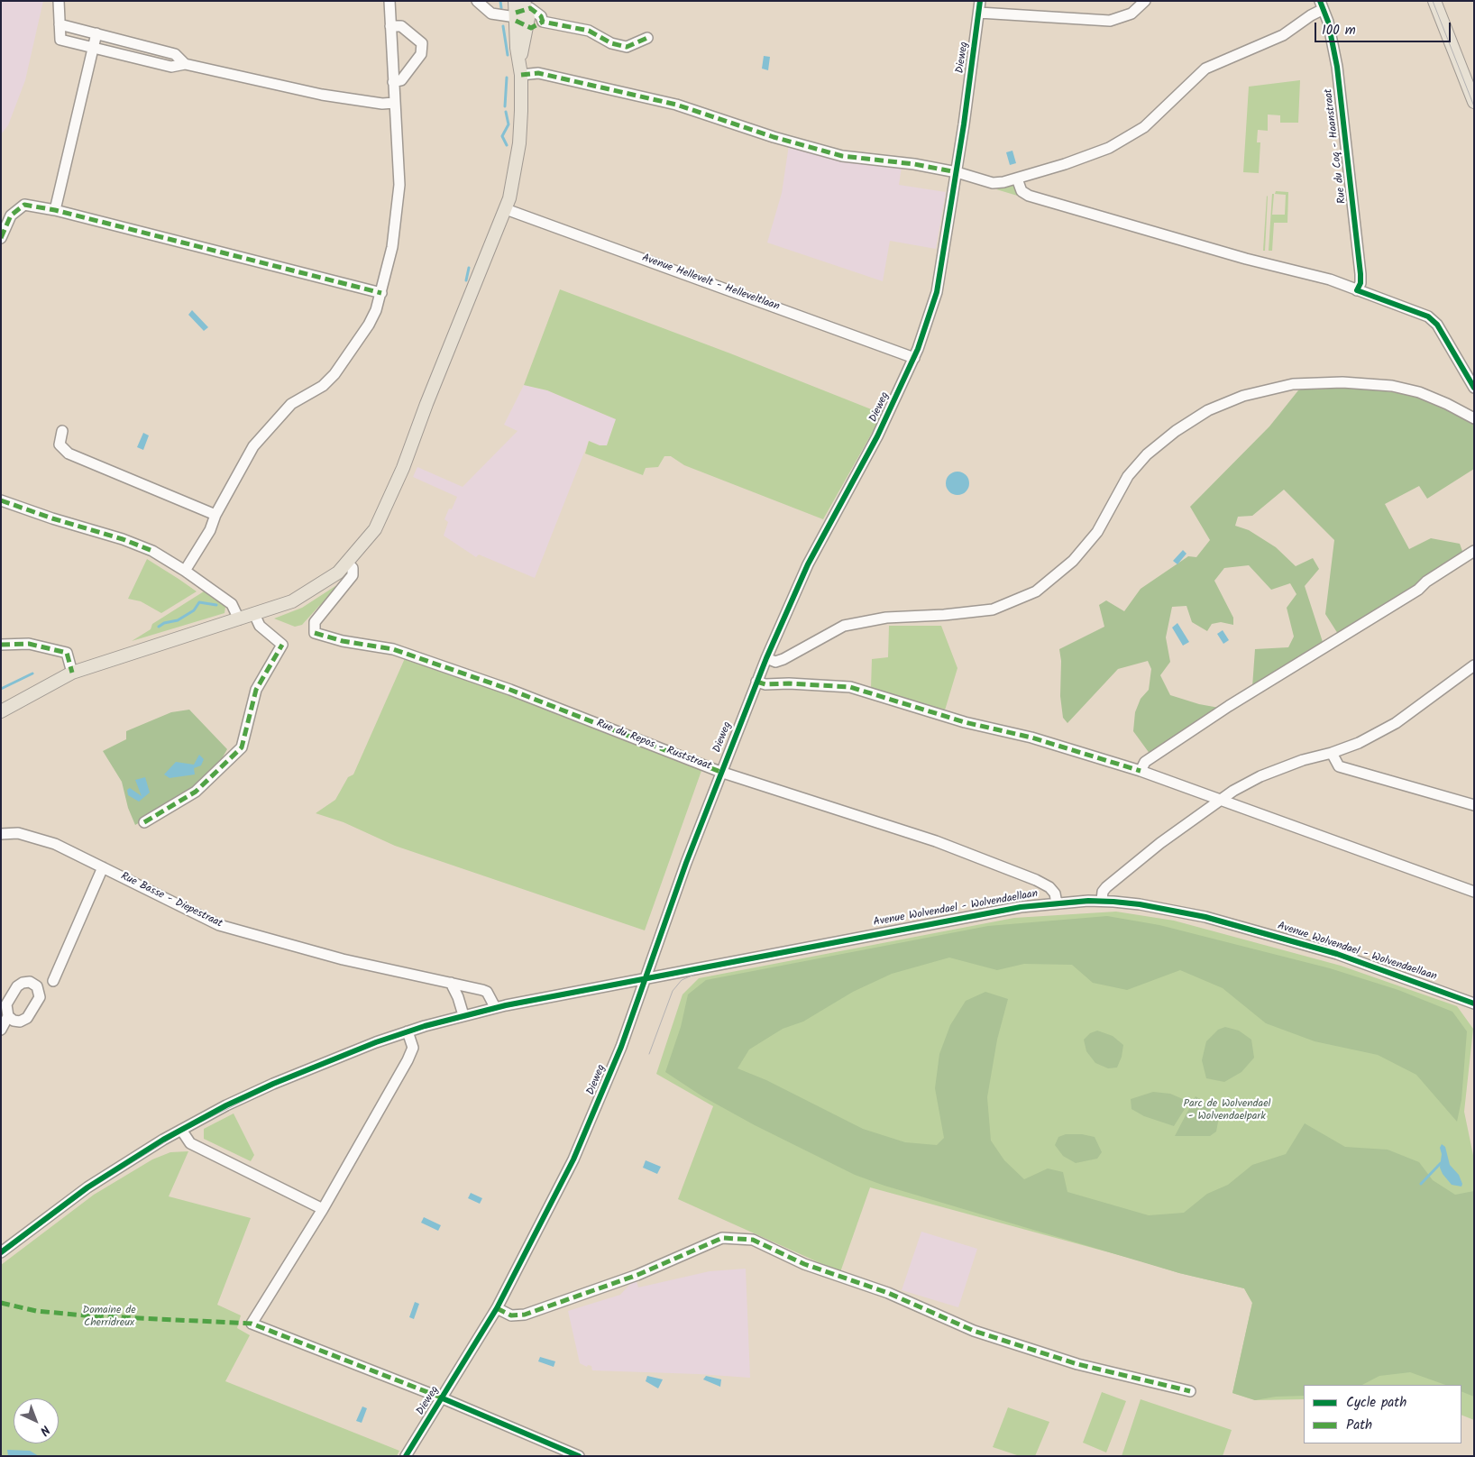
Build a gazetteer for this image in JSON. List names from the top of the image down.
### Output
{
  "streets": {
    "street": [
      "Dieweg",
      "Rue du Coq - Haanstraat",
      "Avenue Hellevelt - Helleveltlaan",
      "Rue du Repos - Ruststraat",
      "Rue Basse - Diepestraat",
      "Avenue Wolvendael - Wolvendaellaan"
    ]
  },
  "crossings": [
    ["Dieweg", "Avenue Hellevelt - Helleveltlaan"],
    ["Dieweg", "Rue du Repos - Ruststraat"],
    ["Dieweg", "Avenue Wolvendael - Wolvendaellaan"],
    ["Rue du Repos - Ruststraat", "Avenue Wolvendael - Wolvendaellaan"],
    ["Rue Basse - Diepestraat", "Avenue Wolvendael - Wolvendaellaan"]
  ],
  "parks": ["Parc de Wolvendael - Wolvendaelpark", "Domaine de Cherridreux"],
  "legend": ["Cycle path", "Path"],
  "scale_bar": "100 m",
  "north": "bottom right"
}
